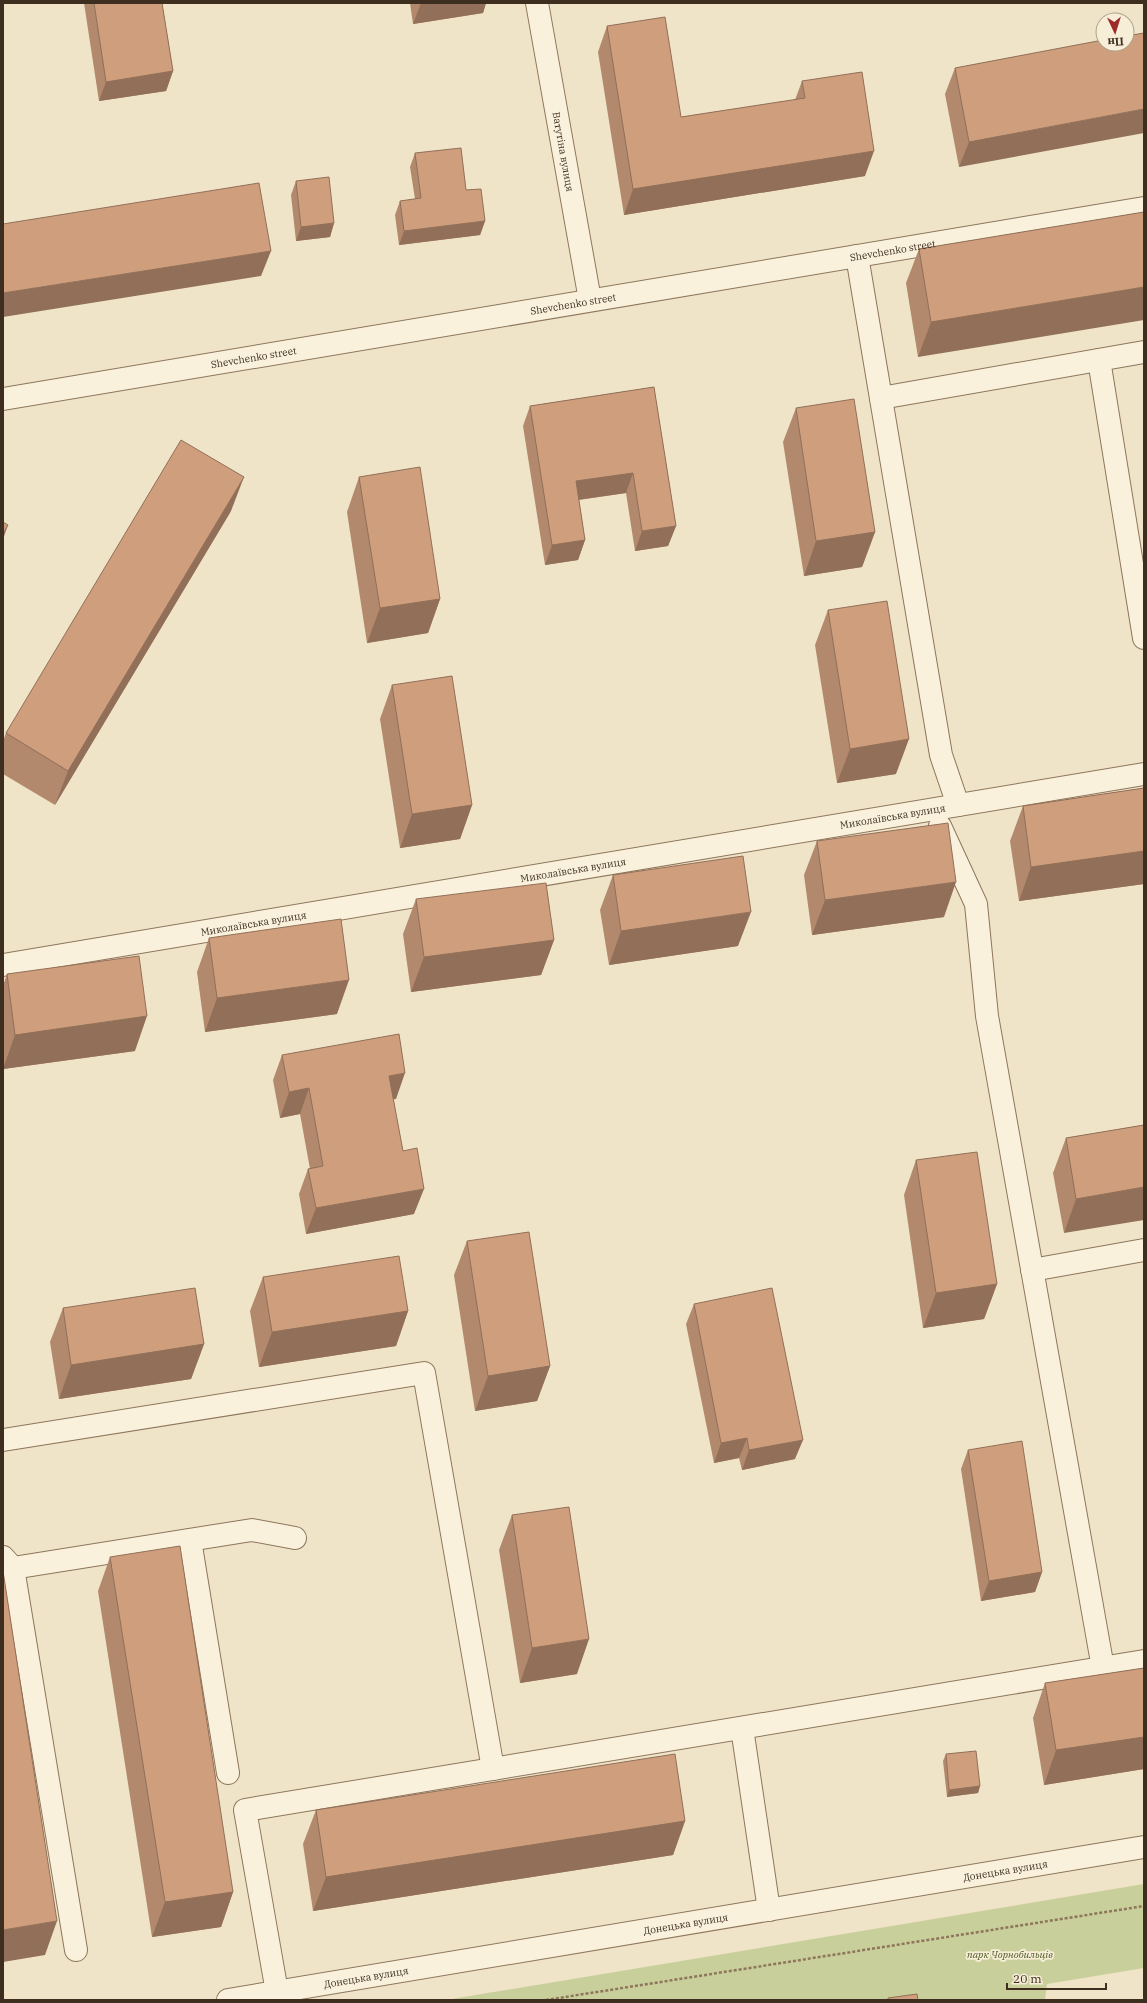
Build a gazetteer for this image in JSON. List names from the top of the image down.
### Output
{
  "streets": {
    "street": [
      "Ватутіна вулиця",
      "Shevchenko street",
      "Миколаївська вулиця",
      "Донецька вулиця"
    ]
  },
  "crossings": [
    ["Ватутіна вулиця", "Shevchenko street"]
  ],
  "parks": ["парк Чорнобильців"],
  "scale_bar": "20 m",
  "north": "bottom"
}
